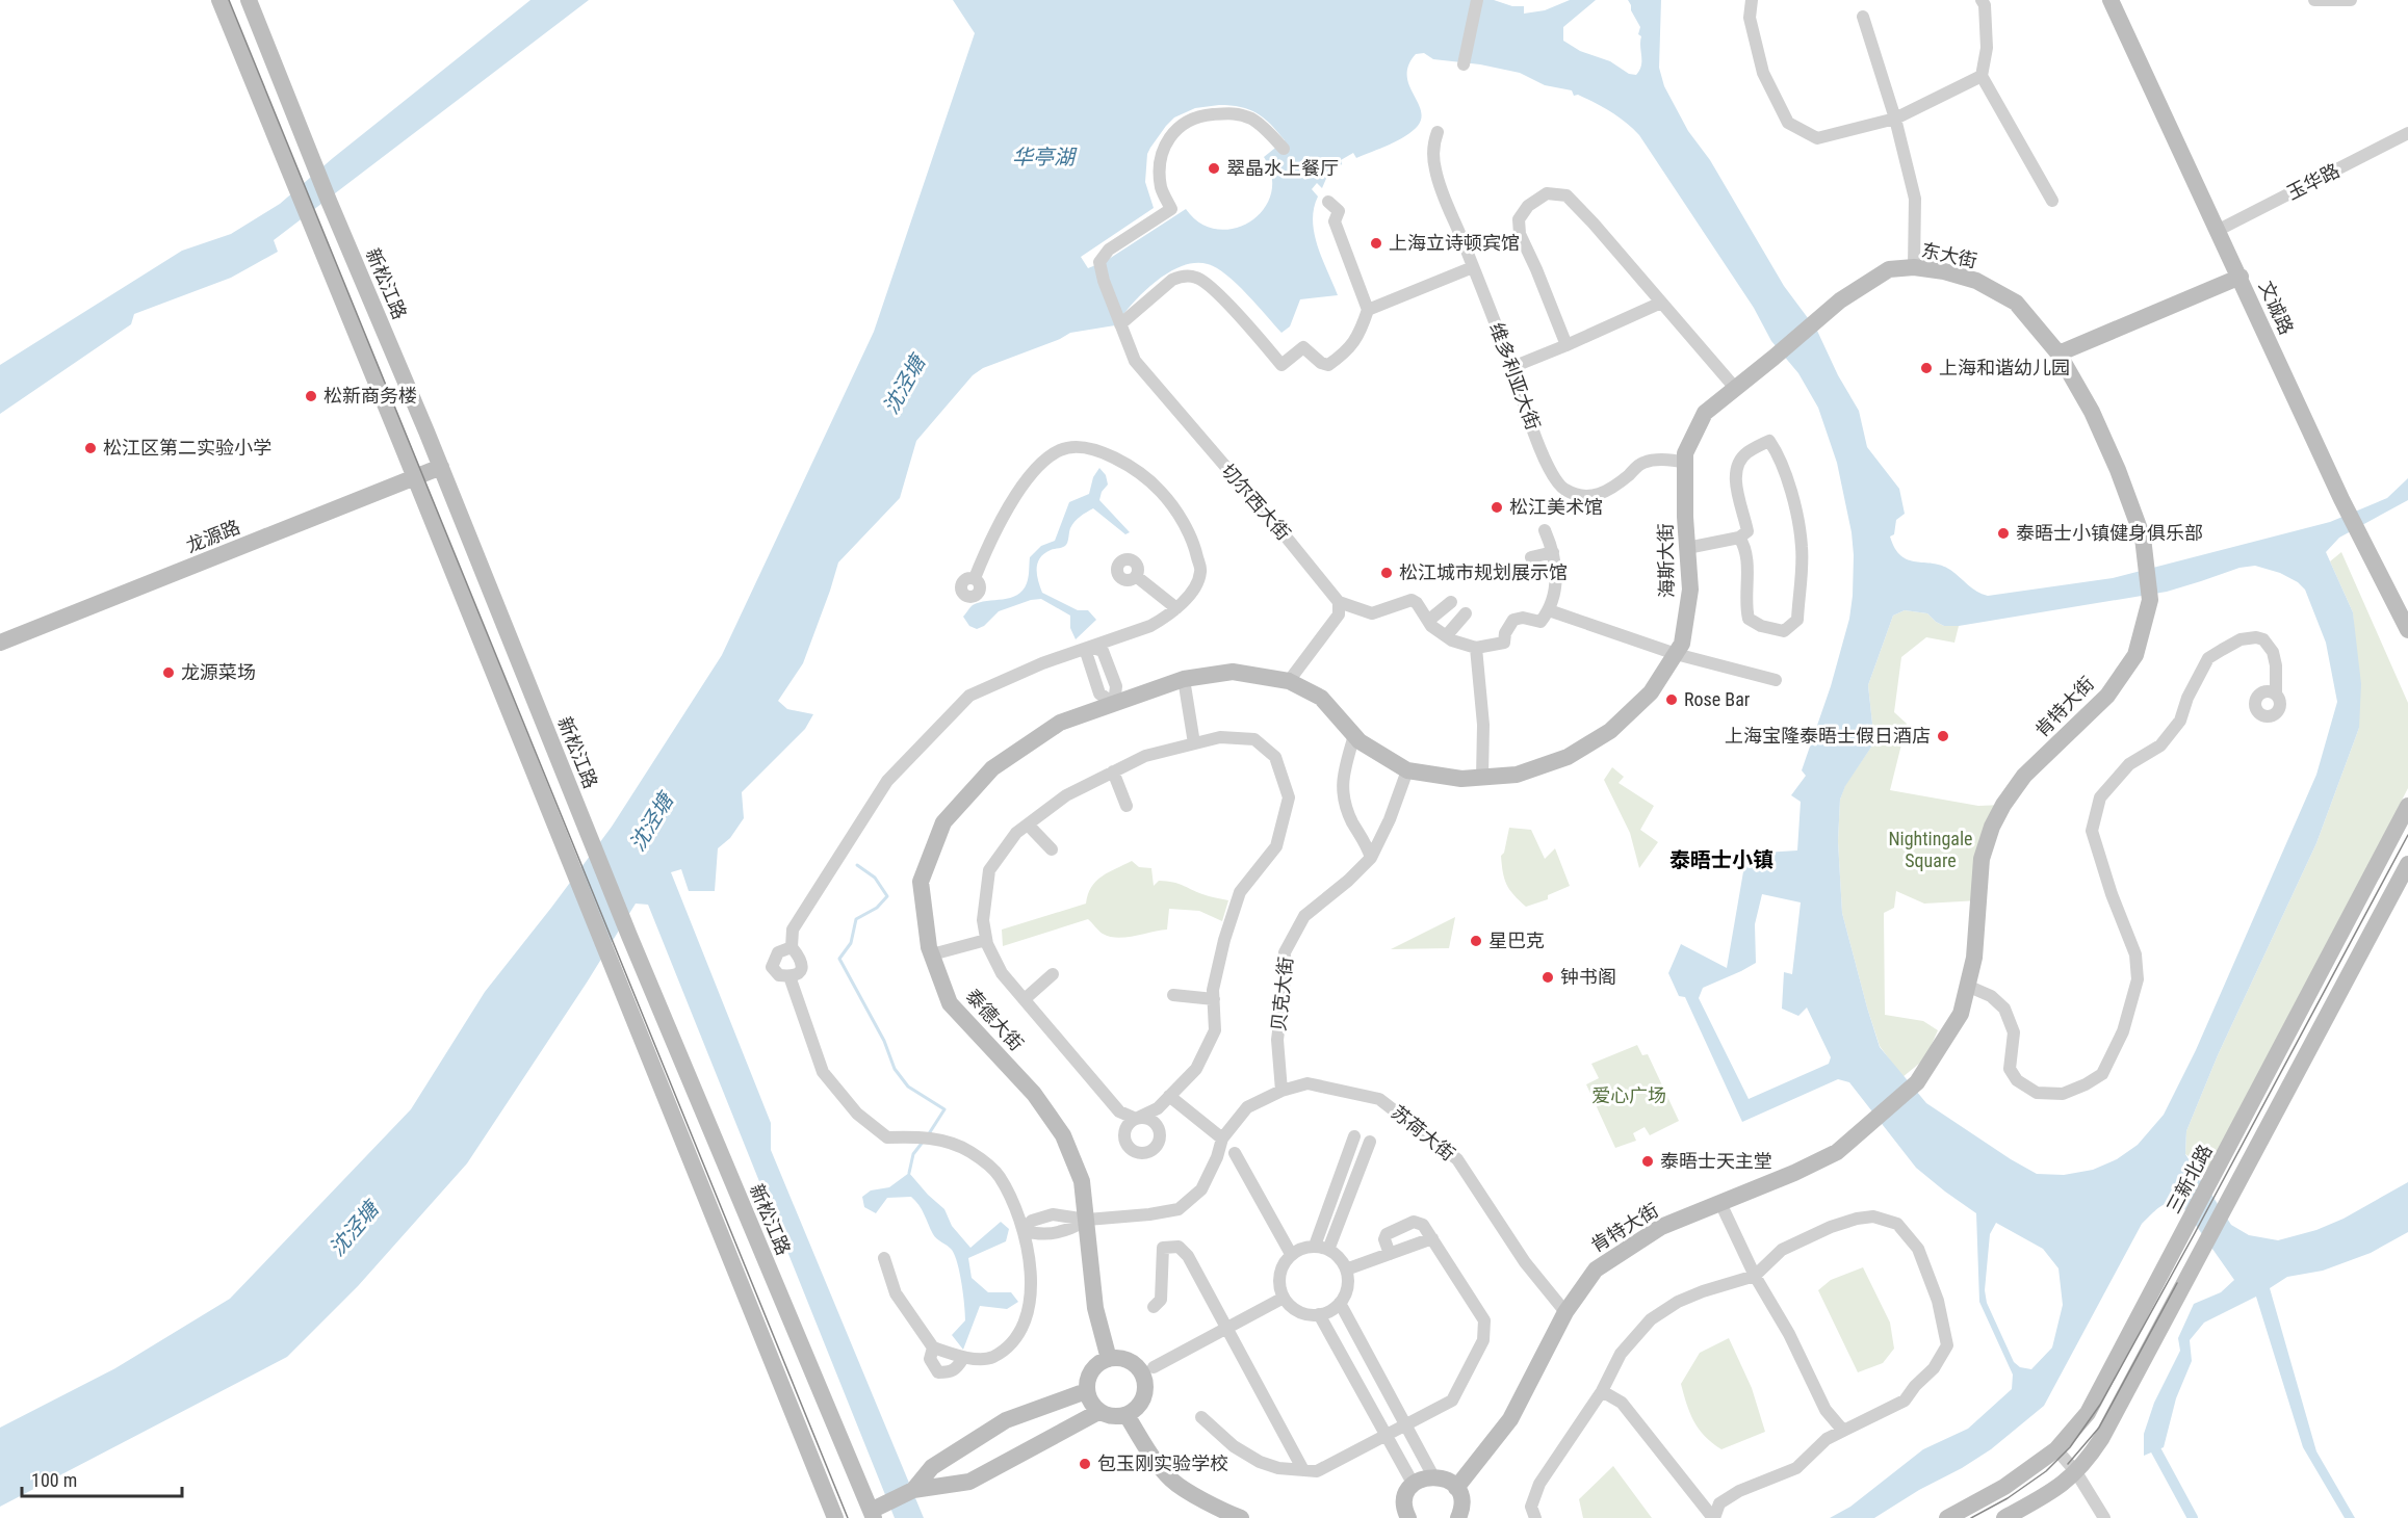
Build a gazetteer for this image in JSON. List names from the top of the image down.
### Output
{
  "streets": {
    "street": [
      "玉华路",
      "东大街",
      "新松江路",
      "文诚路",
      "维多利亚大街",
      "切尔西大街",
      "龙源路",
      "海斯大街",
      "肯特大街",
      "贝克大街",
      "泰德大街",
      "苏荷大街",
      "三新北路"
    ]
  },
  "crossings": [
    ["玉华路", "文诚路"],
    ["东大街", "海斯大街"],
    ["东大街", "肯特大街"],
    ["新松江路", "龙源路"],
    ["维多利亚大街", "海斯大街"],
    ["海斯大街", "贝克大街"],
    ["海斯大街", "泰德大街"],
    ["肯特大街", "苏荷大街"],
    ["贝克大街", "苏荷大街"],
    ["泰德大街", "苏荷大街"]
  ],
  "districts": ["泰晤士小镇"],
  "water": ["华亭湖", "沈泾塘"],
  "parks": ["Nightingale Square", "爱心广场"],
  "places": [
    "翠晶水上餐厅",
    "上海立诗顿宾馆",
    "上海和谐幼儿园",
    "松新商务楼",
    "松江区第二实验小学",
    "松江美术馆",
    "泰晤士小镇健身俱乐部",
    "松江城市规划展示馆",
    "龙源菜场",
    "Rose Bar",
    "上海宝隆泰晤士假日酒店",
    "星巴克",
    "钟书阁",
    "泰晤士天主堂",
    "包玉刚实验学校"
  ],
  "scale_bar": "100 m"
}
